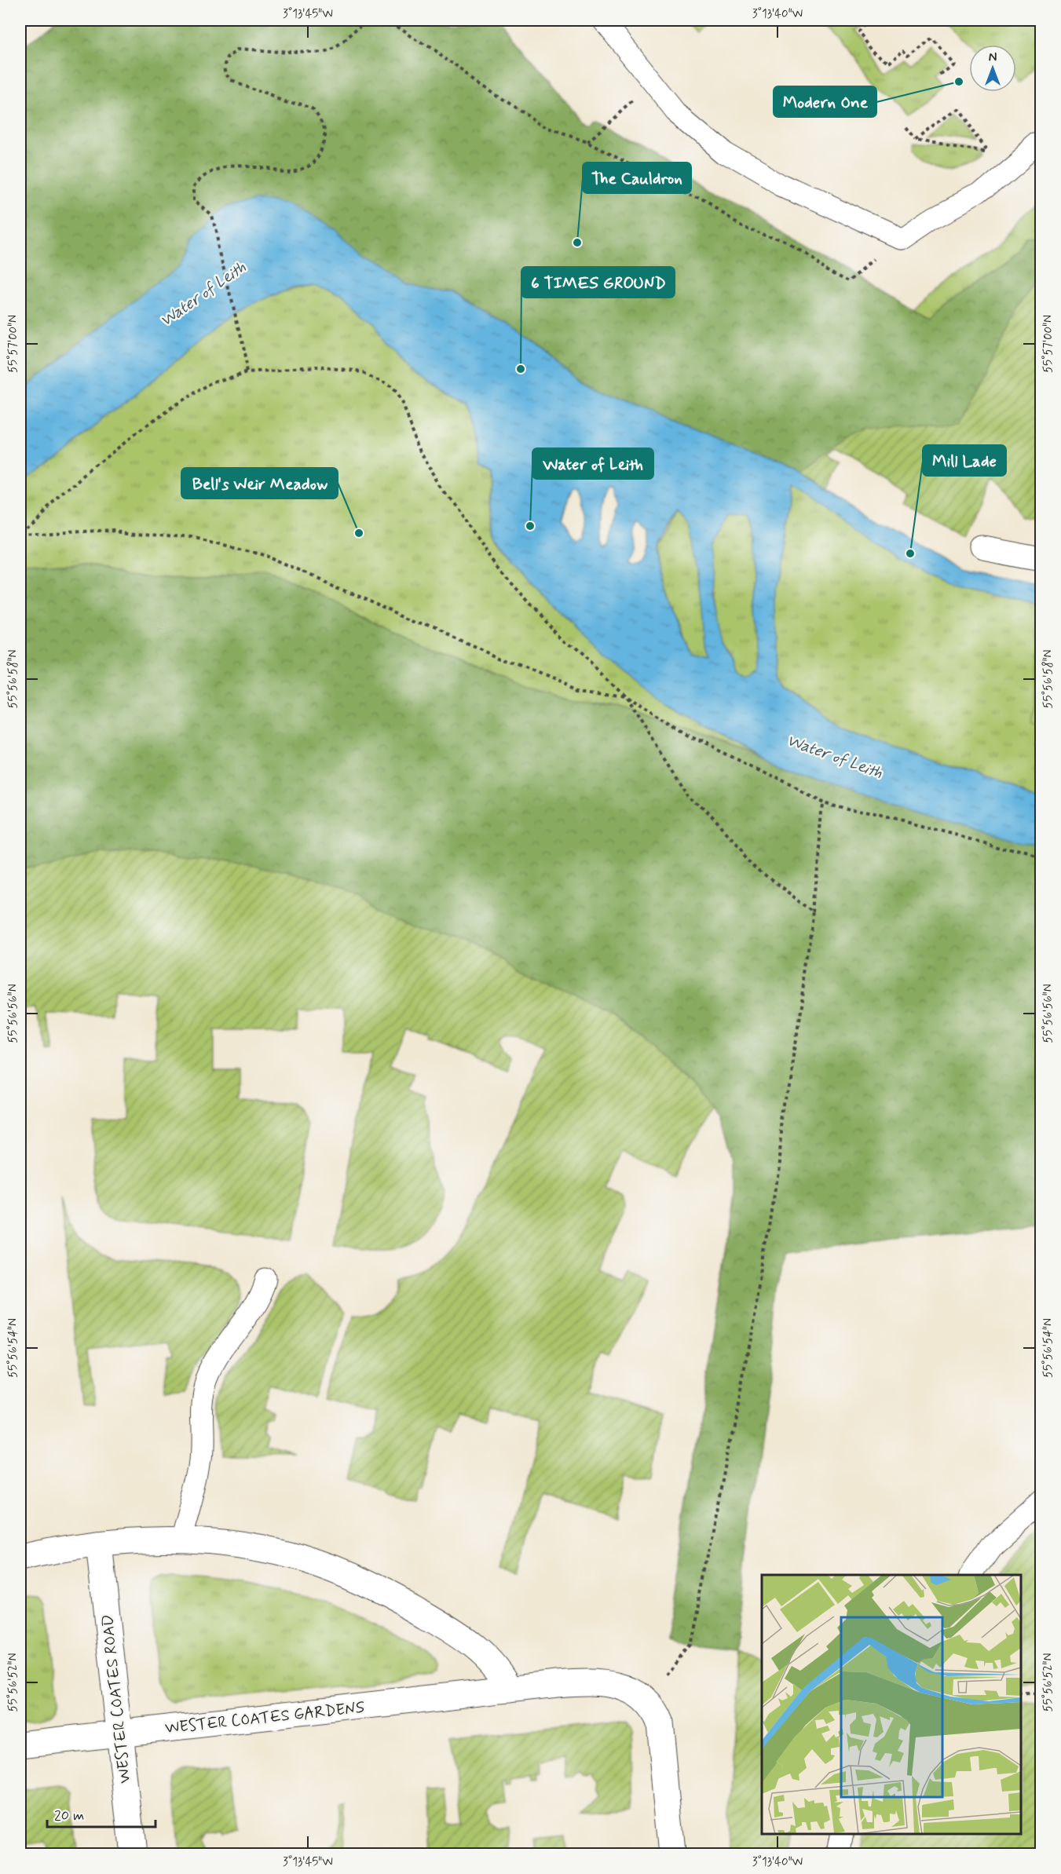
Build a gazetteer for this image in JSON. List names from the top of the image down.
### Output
{
  "streets": {
    "street": ["WESTER COATES ROAD", "WESTER COATES GARDENS"]
  },
  "crossings": [
    ["WESTER COATES ROAD", "WESTER COATES GARDENS"]
  ],
  "water": ["Water of Leith"],
  "places": [
    "Modern One",
    "The Cauldron",
    "6 TIMES GROUND",
    "Water of Leith",
    "Bell's Weir Meadow",
    "Mill Lade"
  ],
  "scale_bar": "20 m",
  "north": "top",
  "coordinates": [
    "3°13'45\"W",
    "3°13'40\"W",
    "55°57'00\"N",
    "55°56'58\"N",
    "55°56'56\"N",
    "55°56'54\"N",
    "55°56'52\"N"
  ]
}
